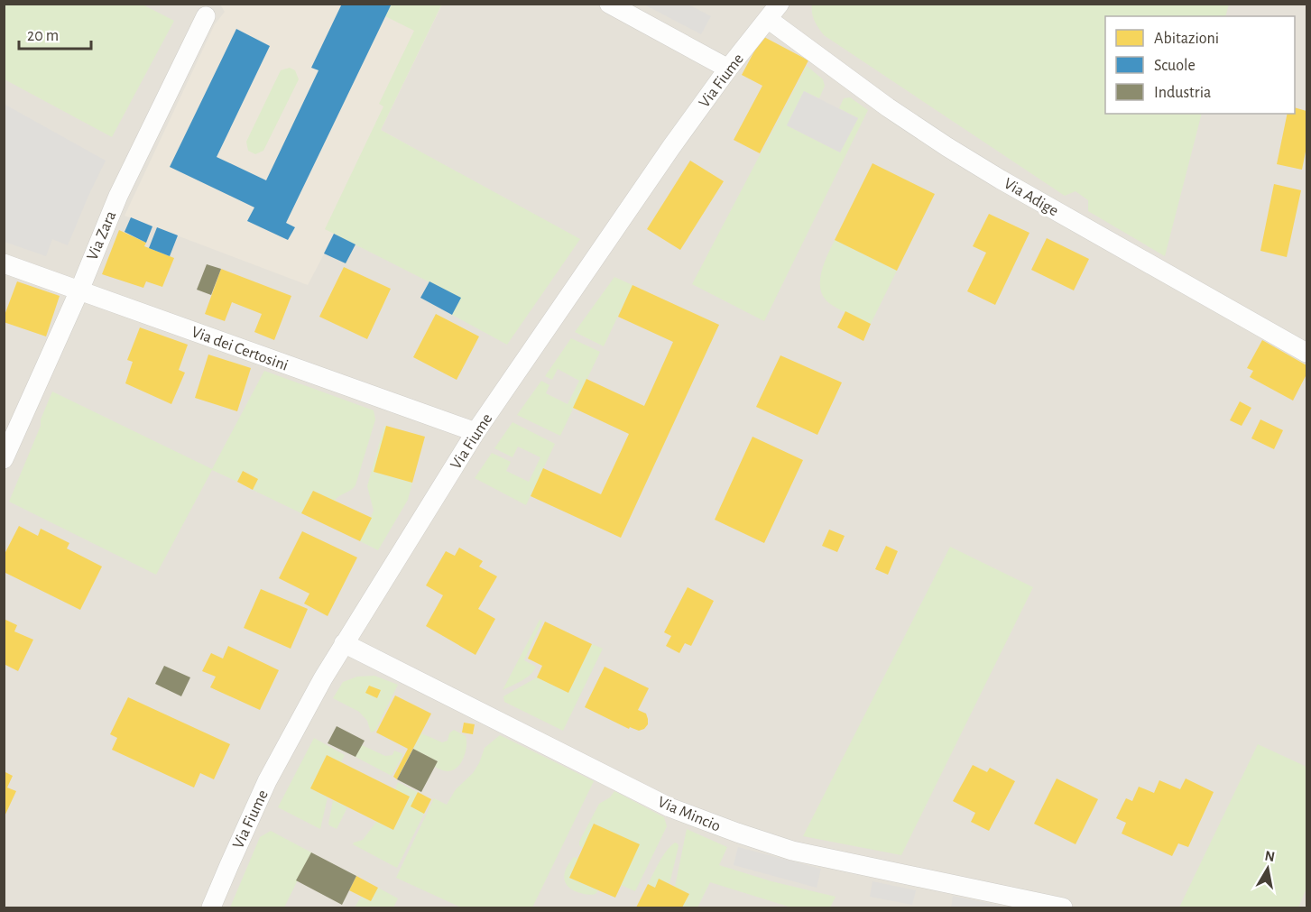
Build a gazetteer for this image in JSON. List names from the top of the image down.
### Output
{
  "streets": {
    "street": [
      "Via Fiume",
      "Via Adige",
      "Via Zara",
      "Via dei Certosini",
      "Via Mincio"
    ]
  },
  "crossings": [
    ["Via Fiume", "Via Adige"],
    ["Via Fiume", "Via dei Certosini"],
    ["Via Fiume", "Via Mincio"],
    ["Via Zara", "Via dei Certosini"]
  ],
  "legend": ["Abitazioni", "Scuole", "Industria"],
  "scale_bar": "20 m",
  "north": "top"
}
